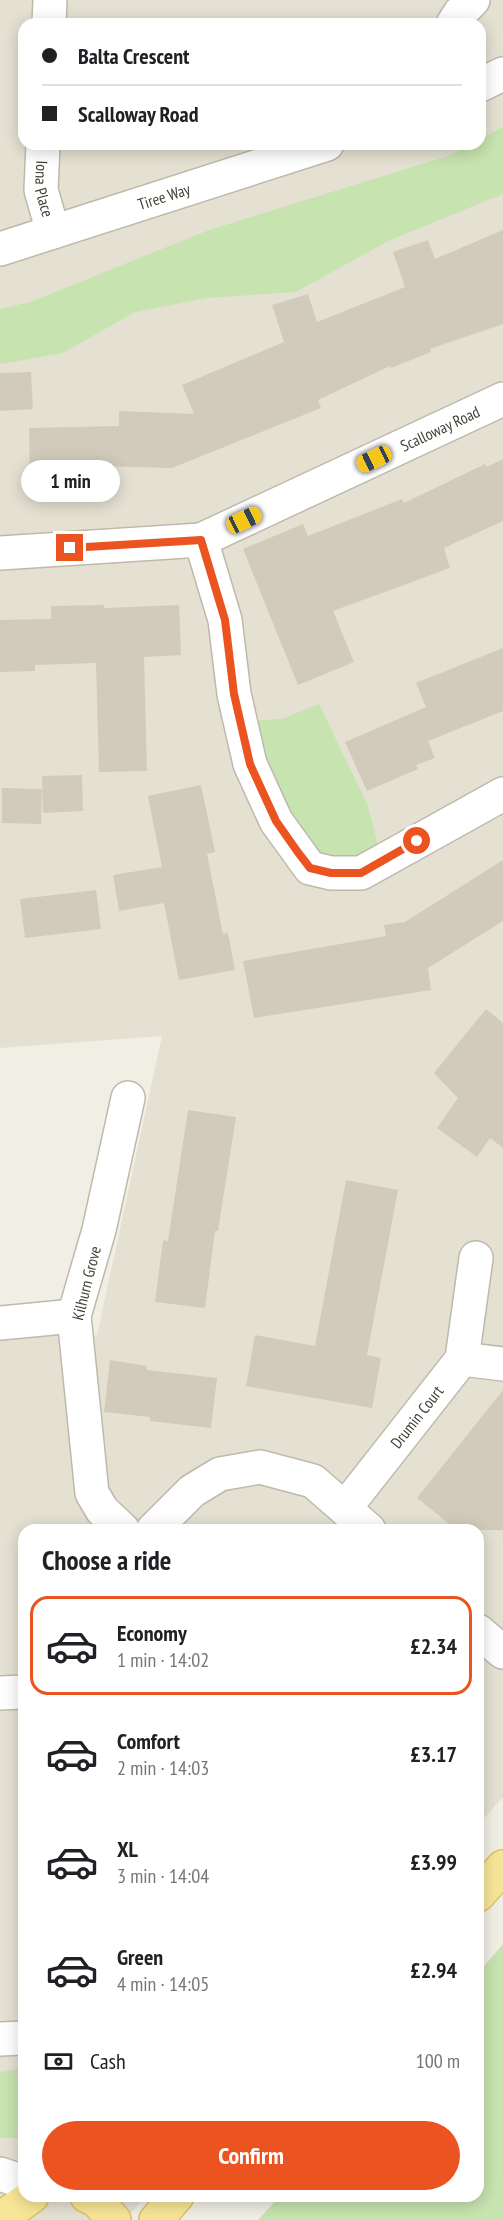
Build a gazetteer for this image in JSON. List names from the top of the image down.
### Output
{
  "streets": {
    "street": [
      "Iona Place",
      "Tiree Way",
      "Scalloway Road",
      "Kilhurn Grove",
      "Drumin Court"
    ]
  },
  "crossings": [
    ["Iona Place", "Tiree Way"]
  ],
  "page": {
    "banner": ["Balta Crescent", "Scalloway Road"],
    "bubble": "1 min",
    "heading": "Choose a ride",
    "list": [
      {
        "name": "Economy",
        "note": "1 min · 14:02",
        "value": "£2.34"
      },
      {
        "name": "Comfort",
        "note": "2 min · 14:03",
        "value": "£3.17"
      },
      {
        "name": "XL",
        "note": "3 min · 14:04",
        "value": "£3.99"
      },
      {
        "name": "Green",
        "note": "4 min · 14:05",
        "value": "£2.94"
      }
    ],
    "pay": ["Cash", "100 m"],
    "buttons": "Confirm"
  }
}
